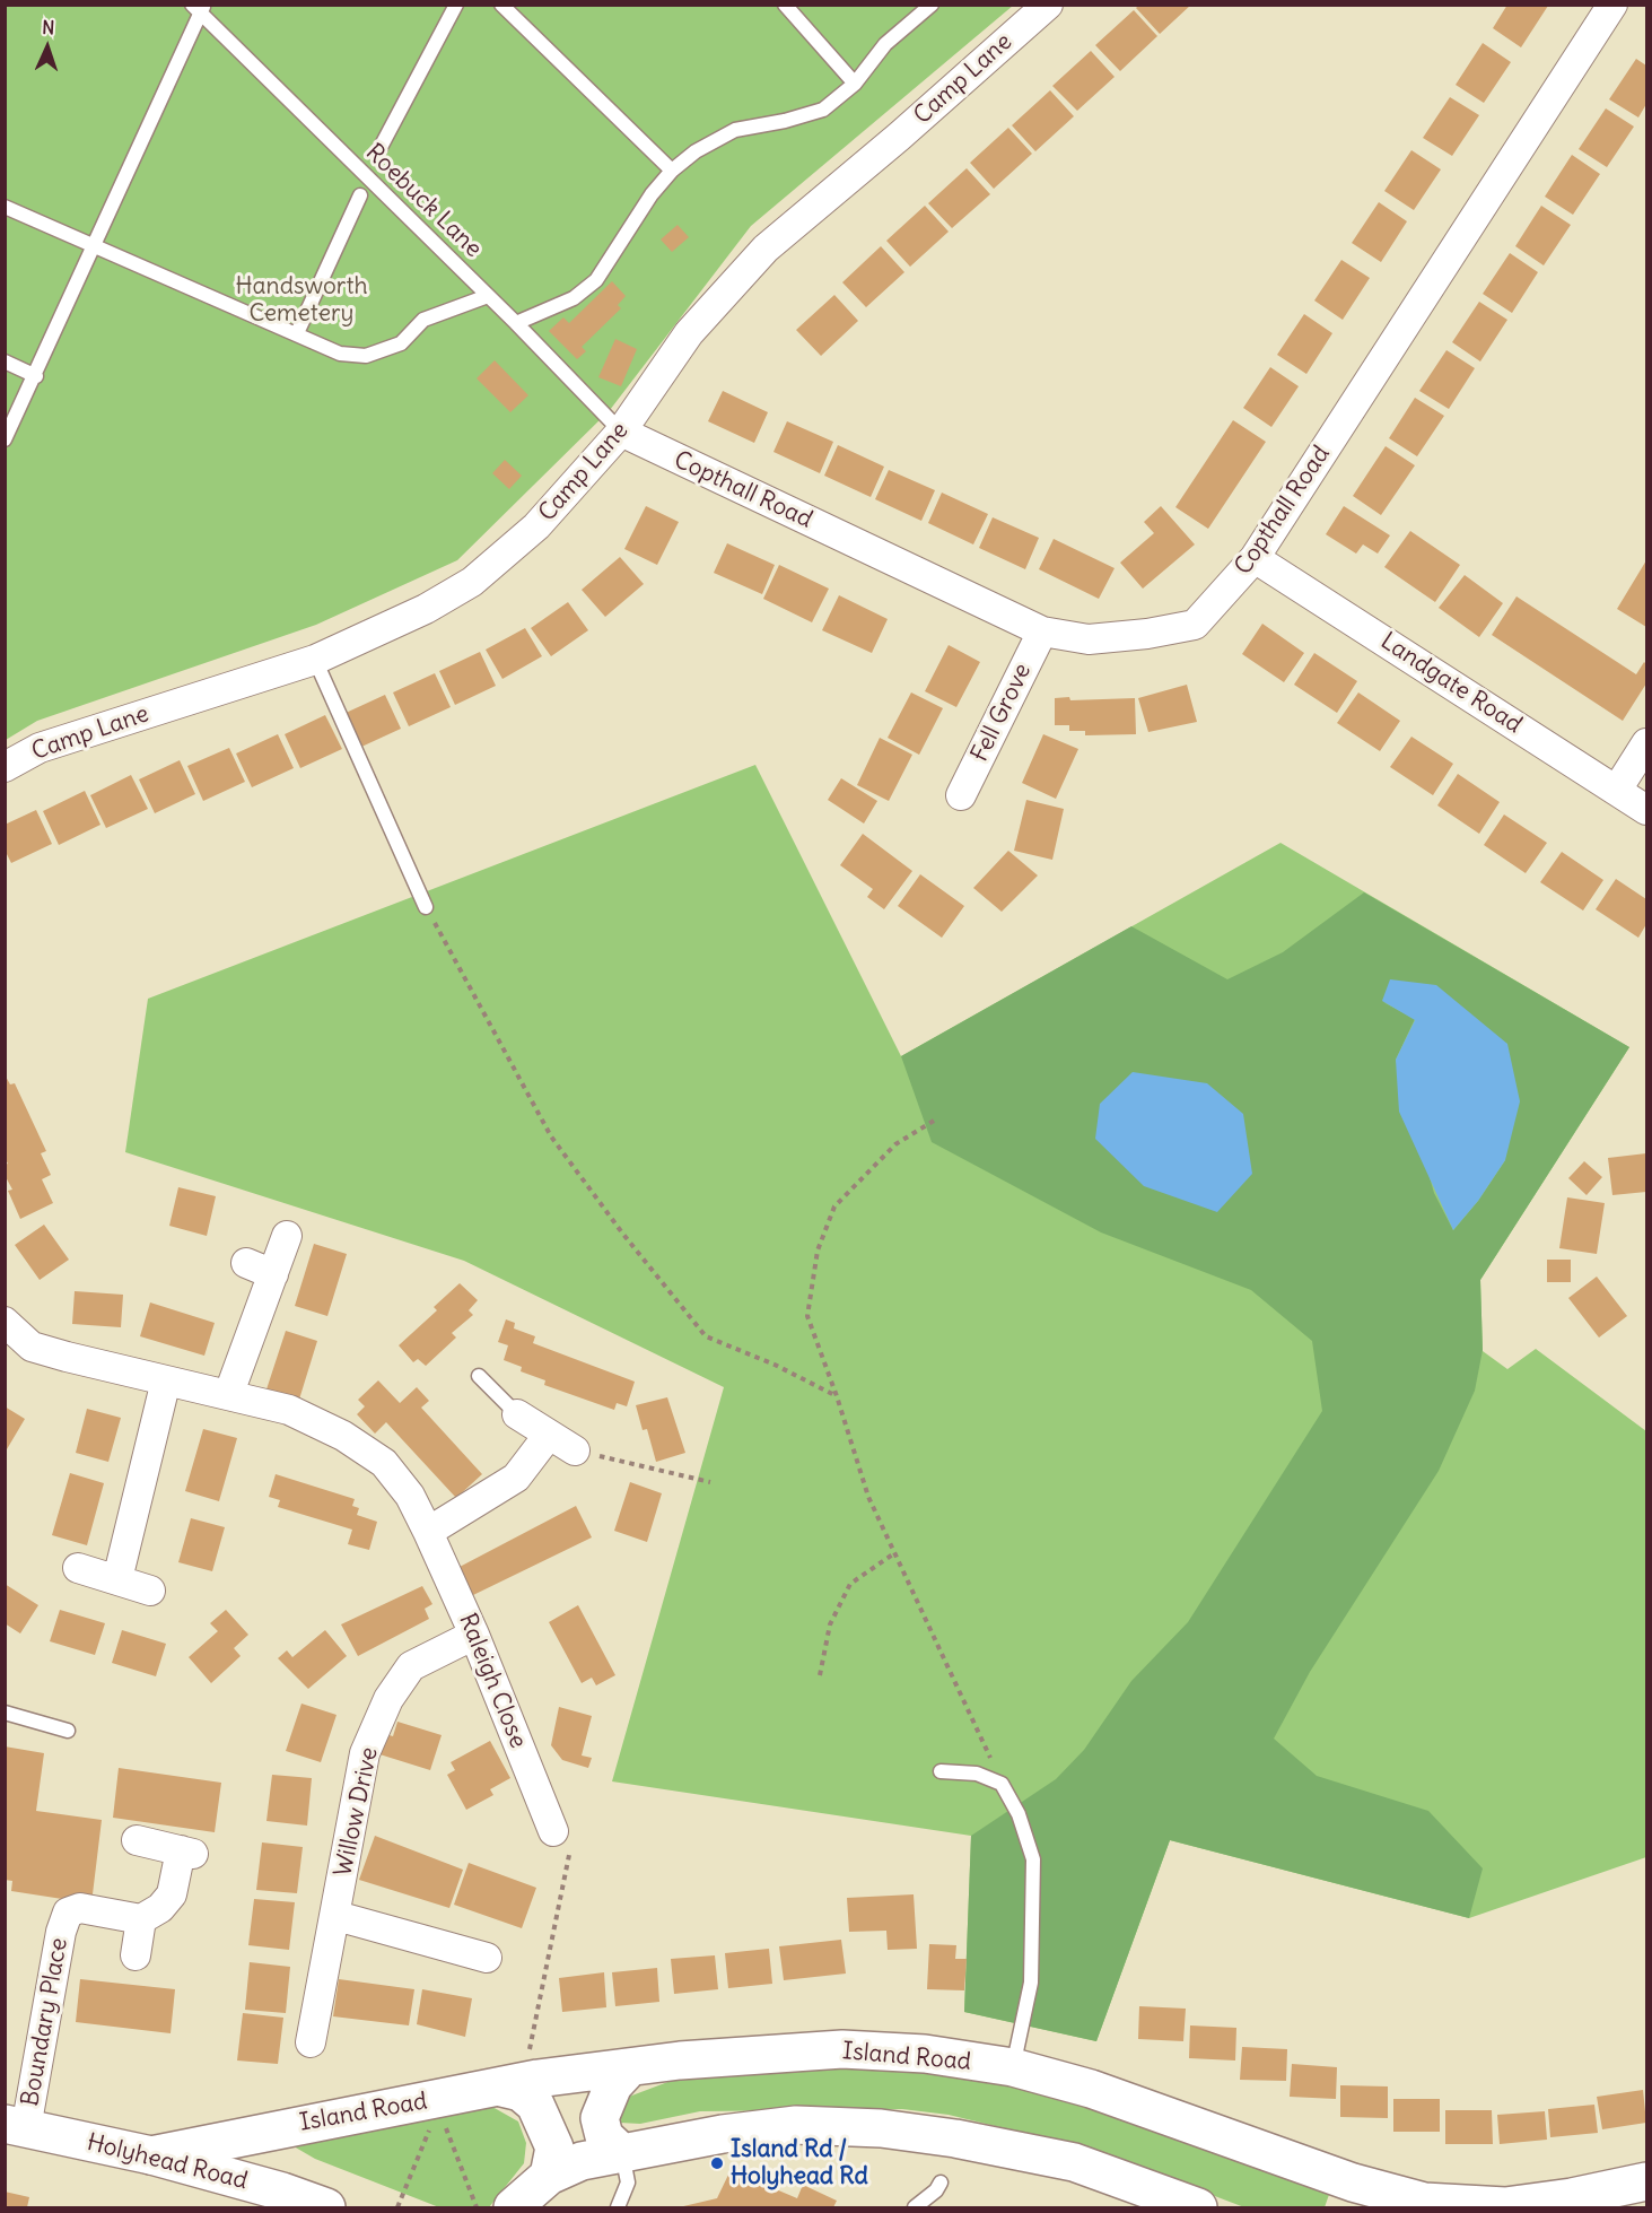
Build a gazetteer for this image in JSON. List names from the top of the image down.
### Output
{
  "streets": {
    "main road": ["Island Road", "Holyhead Road"],
    "street": [
      "Camp Lane",
      "Copthall Road",
      "Landgate Road",
      "Fell Grove",
      "Raleigh Close",
      "Willow Drive",
      "Boundary Place"
    ],
    "lane": ["Roebuck Lane"]
  },
  "crossings": [
    ["Camp Lane", "Roebuck Lane"],
    ["Camp Lane", "Copthall Road"],
    ["Roebuck Lane", "Copthall Road"],
    ["Copthall Road", "Landgate Road"],
    ["Copthall Road", "Fell Grove"],
    ["Raleigh Close", "Willow Drive"],
    ["Boundary Place", "Holyhead Road"],
    ["Island Road", "Holyhead Road"]
  ],
  "parks": ["Handsworth Cemetery"],
  "places": ["Island Rd / Holyhead Rd"],
  "north": "top"
}
